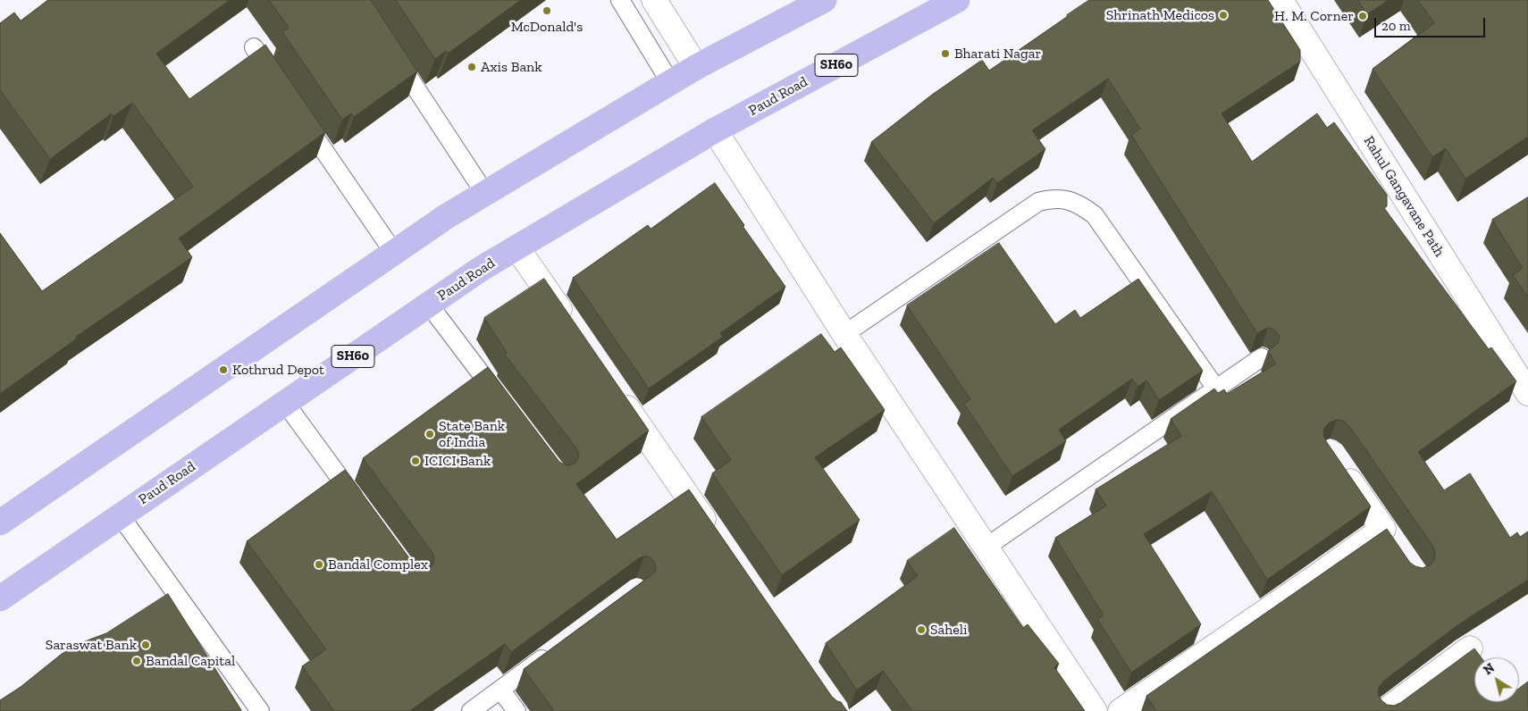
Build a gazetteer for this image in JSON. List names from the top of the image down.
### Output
{
  "streets": {
    "main road": ["SH60", "Paud Road"],
    "street": ["Rahul Gangavane Path"]
  },
  "places": [
    "McDonald's",
    "Shrinath Medicos",
    "H. M. Corner",
    "Bharati Nagar",
    "Axis Bank",
    "Kothrud Depot",
    "State Bank of India",
    "ICICI Bank",
    "Bandal Complex",
    "Saheli",
    "Saraswat Bank",
    "Bandal Capital"
  ],
  "scale_bar": "20 m",
  "north": "top left"
}
